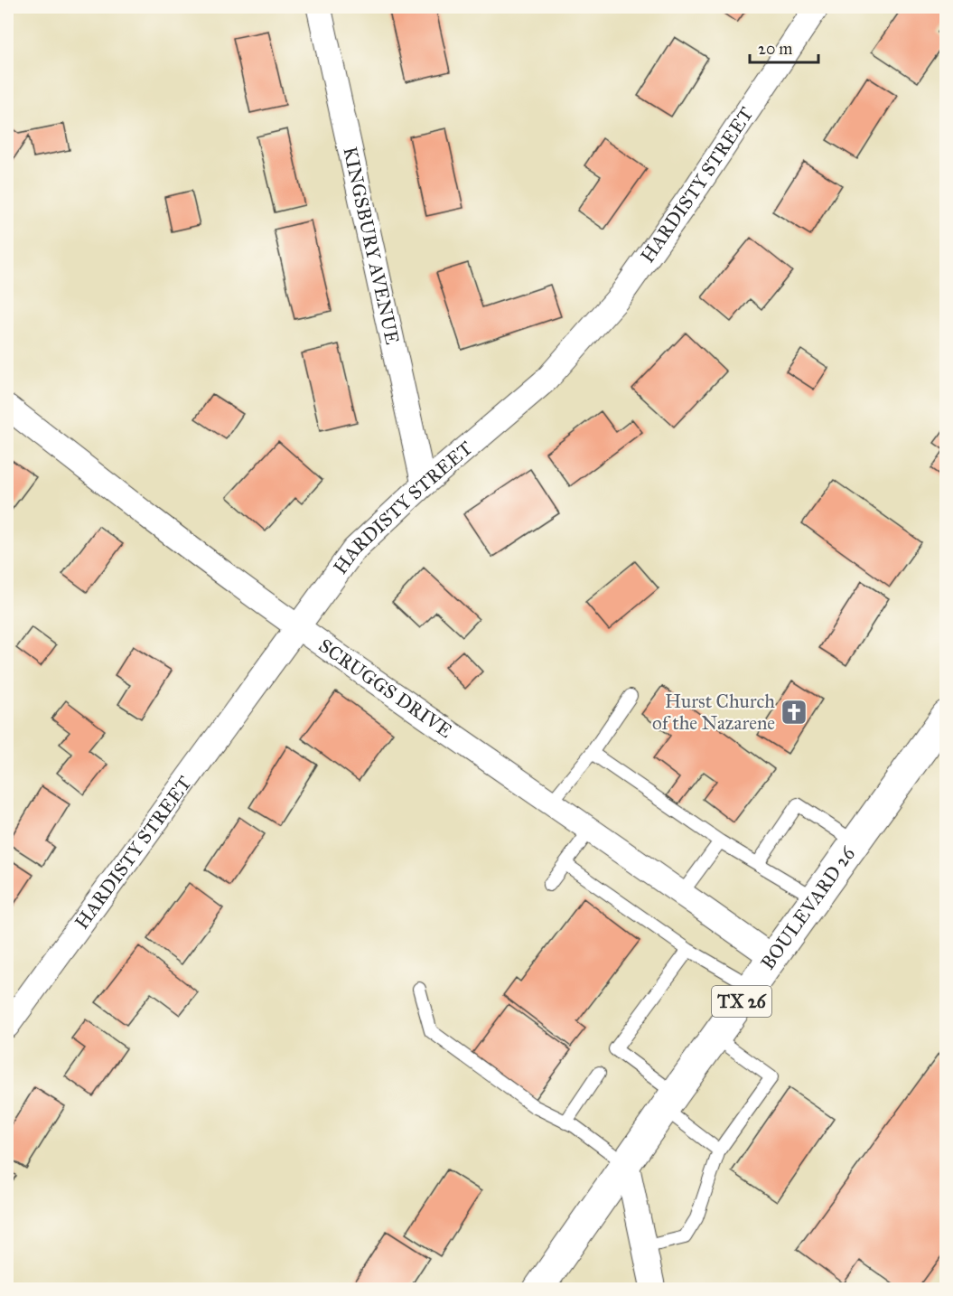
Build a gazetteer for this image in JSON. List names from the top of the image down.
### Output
{
  "streets": {
    "main road": ["BOULEVARD 26", "TX 26"],
    "street": ["HARDISTY STREET", "KINGSBURY AVENUE", "SCRUGGS DRIVE"]
  },
  "crossings": [
    ["HARDISTY STREET", "KINGSBURY AVENUE"],
    ["HARDISTY STREET", "SCRUGGS DRIVE"],
    ["SCRUGGS DRIVE", "BOULEVARD 26"]
  ],
  "places": {
    "church": ["Hurst Church of the Nazarene"]
  },
  "scale_bar": "20 m"
}
